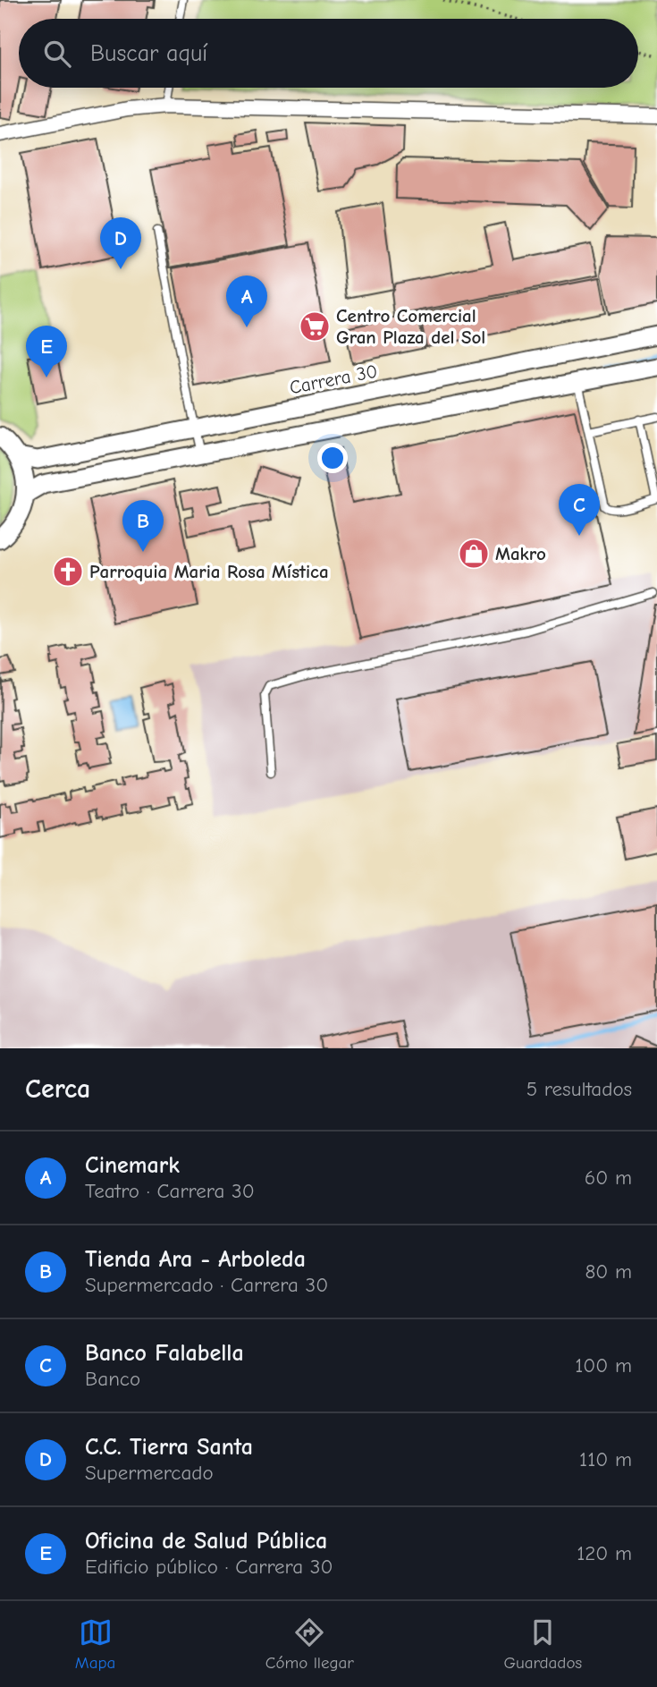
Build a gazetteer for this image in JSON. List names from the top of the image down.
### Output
{
  "streets": {
    "street": ["Carrera 30"]
  },
  "places": {
    "supermarket": ["Centro Comercial Gran Plaza del Sol"],
    "shop": ["Makro"],
    "church": ["Parroquia Maria Rosa Mística"]
  },
  "page": {
    "search": "Buscar aquí",
    "pins": [
      "D",
      "A",
      "E",
      "C",
      "B"
    ],
    "heading": ["Cerca", "5 resultados"],
    "list": [
      {
        "mark": "A",
        "name": "Cinemark",
        "note": "Teatro · Carrera 30",
        "value": "60 m"
      },
      {
        "mark": "B",
        "name": "Tienda Ara - Arboleda",
        "note": "Supermercado · Carrera 30",
        "value": "80 m"
      },
      {
        "mark": "C",
        "name": "Banco Falabella",
        "note": "Banco",
        "value": "100 m"
      },
      {
        "mark": "D",
        "name": "C.C. Tierra Santa",
        "note": "Supermercado",
        "value": "110 m"
      },
      {
        "mark": "E",
        "name": "Oficina de Salud Pública",
        "note": "Edificio público · Carrera 30",
        "value": "120 m"
      }
    ],
    "nav": ["Mapa", "Cómo llegar", "Guardados"]
  }
}
